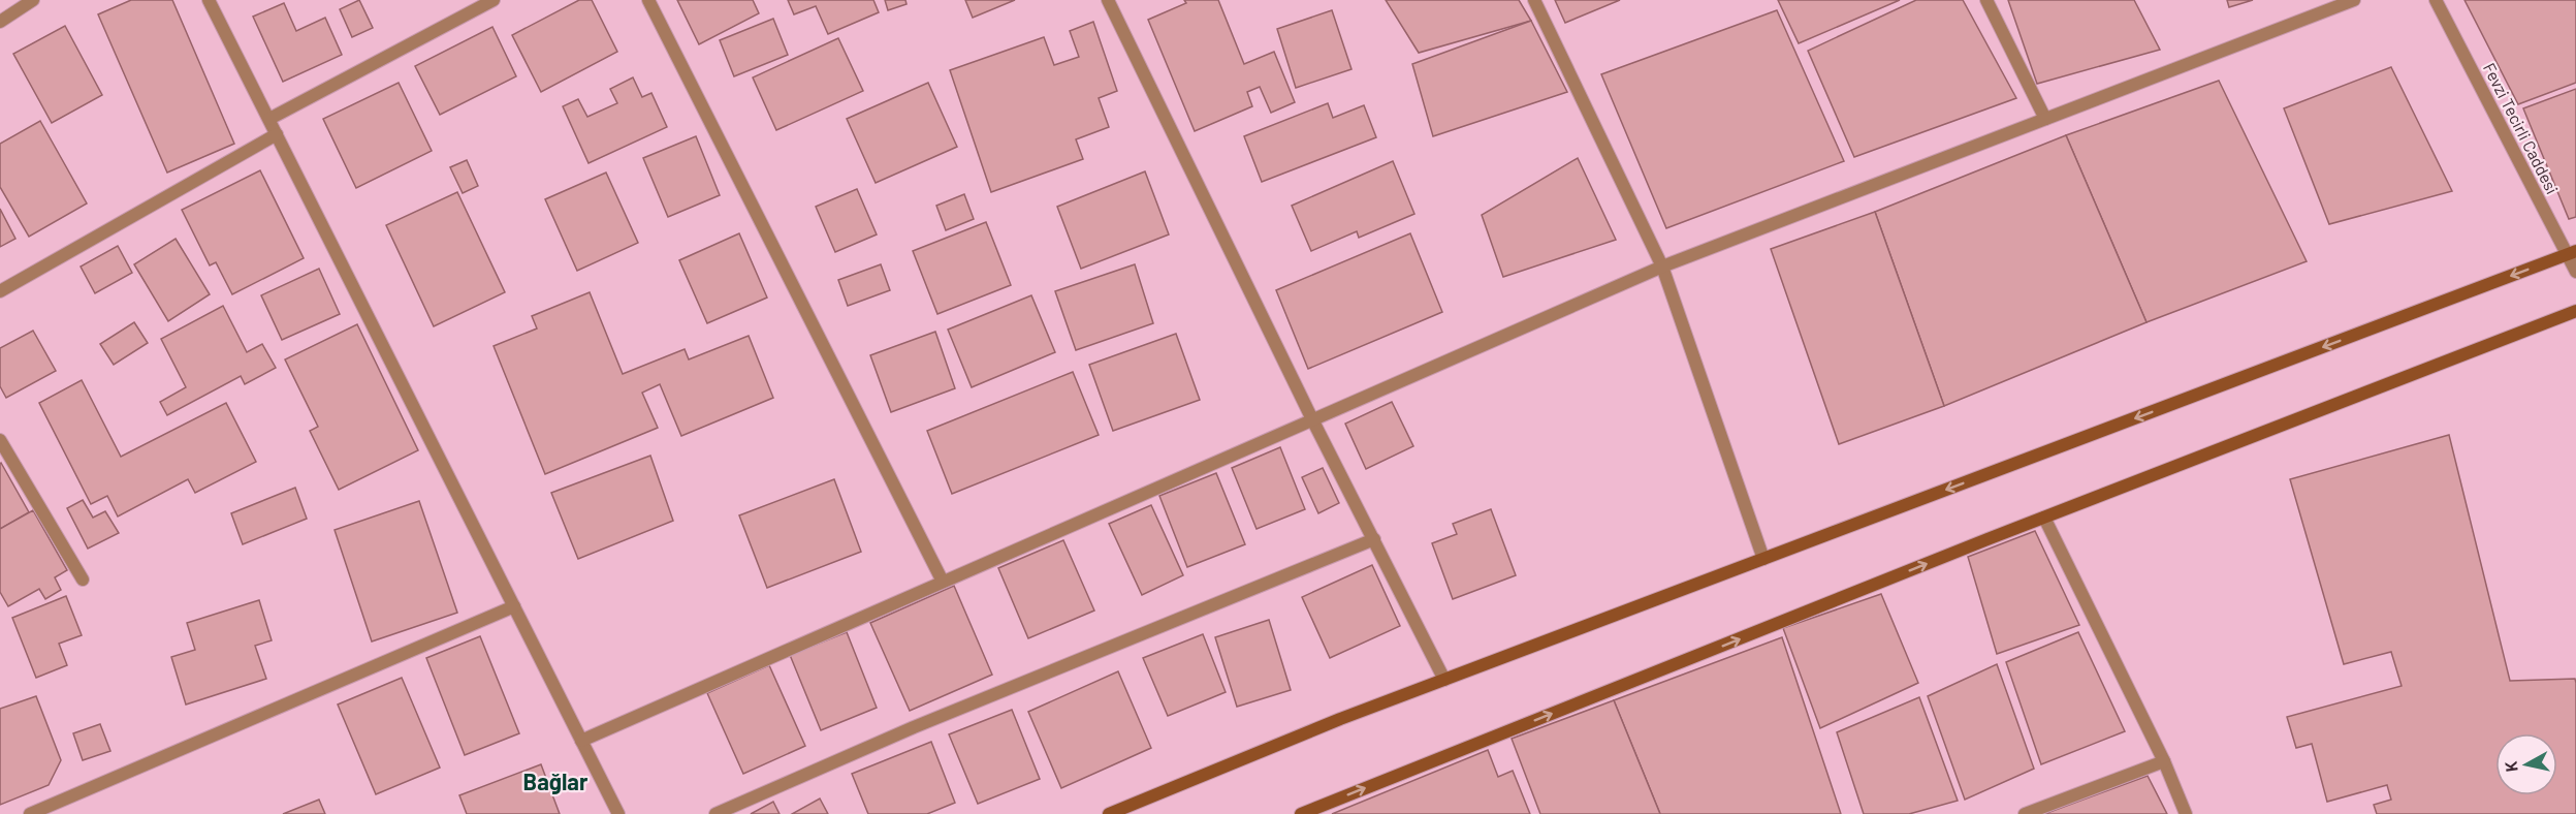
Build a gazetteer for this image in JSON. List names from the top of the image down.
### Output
{
  "streets": {
    "street": ["Fevzi Tecirli Caddesi"]
  },
  "districts": ["Bağlar"],
  "north": "left"
}
